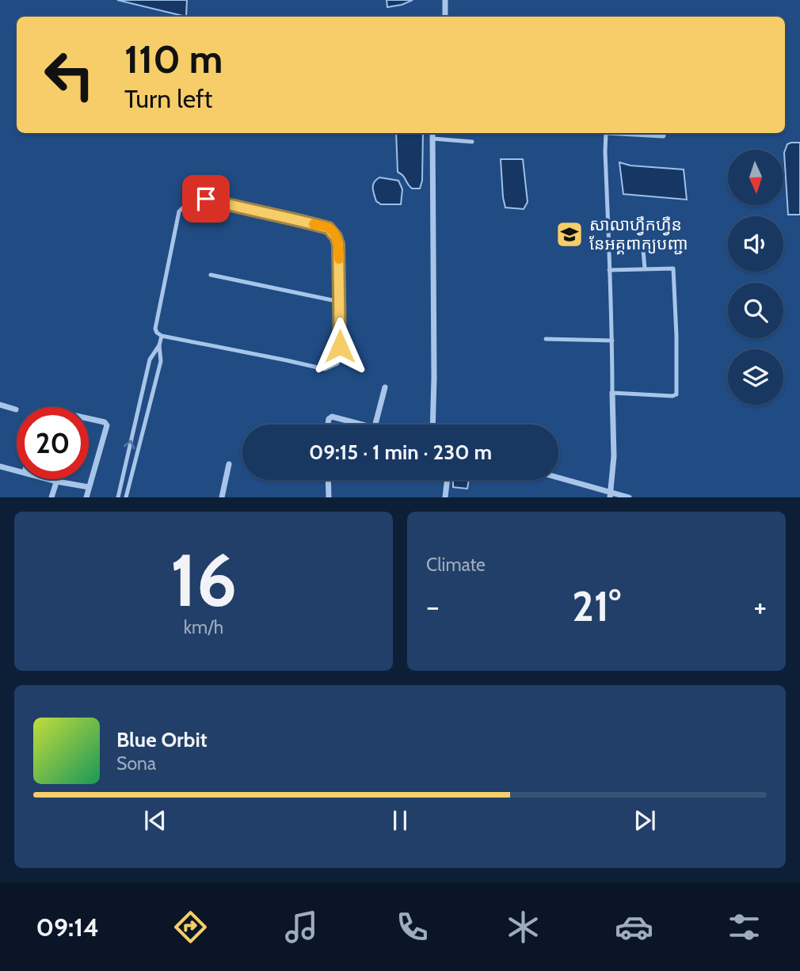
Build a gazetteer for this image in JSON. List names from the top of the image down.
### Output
{
  "places": {
    "school or university": ["សាលាហ្វឹកហ្វឺន នែអគ្គពាក្យបញ្ជា"]
  },
  "north": "bottom",
  "page": {
    "turn": ["110 m", "Turn left"],
    "limit": "20",
    "trip": "09:15 · 1 min · 230 m",
    "tile": [
      ["16", "km/h"],
      "Climate"
    ],
    "heat": ["−", "21°", "+"],
    "song": ["Blue Orbit", "Sona"],
    "tabs": "09:14"
  }
}
